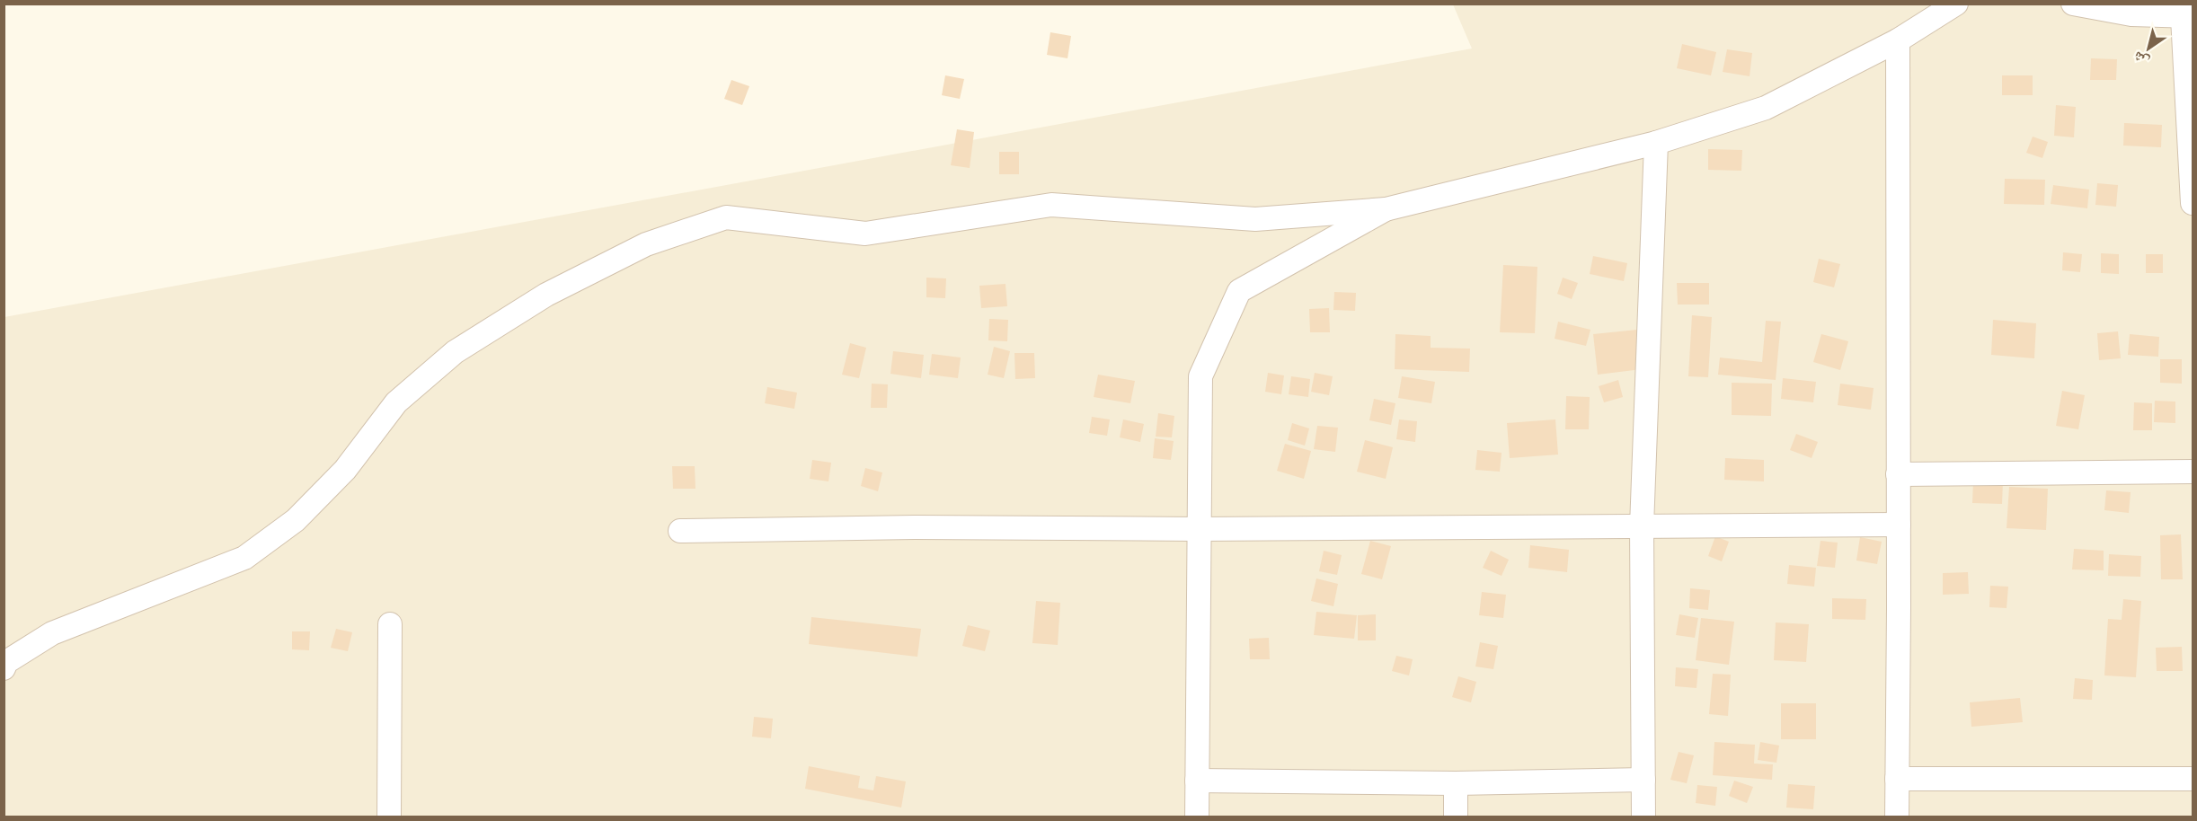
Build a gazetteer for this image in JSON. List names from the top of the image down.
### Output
{
  "north": "bottom left"
}
